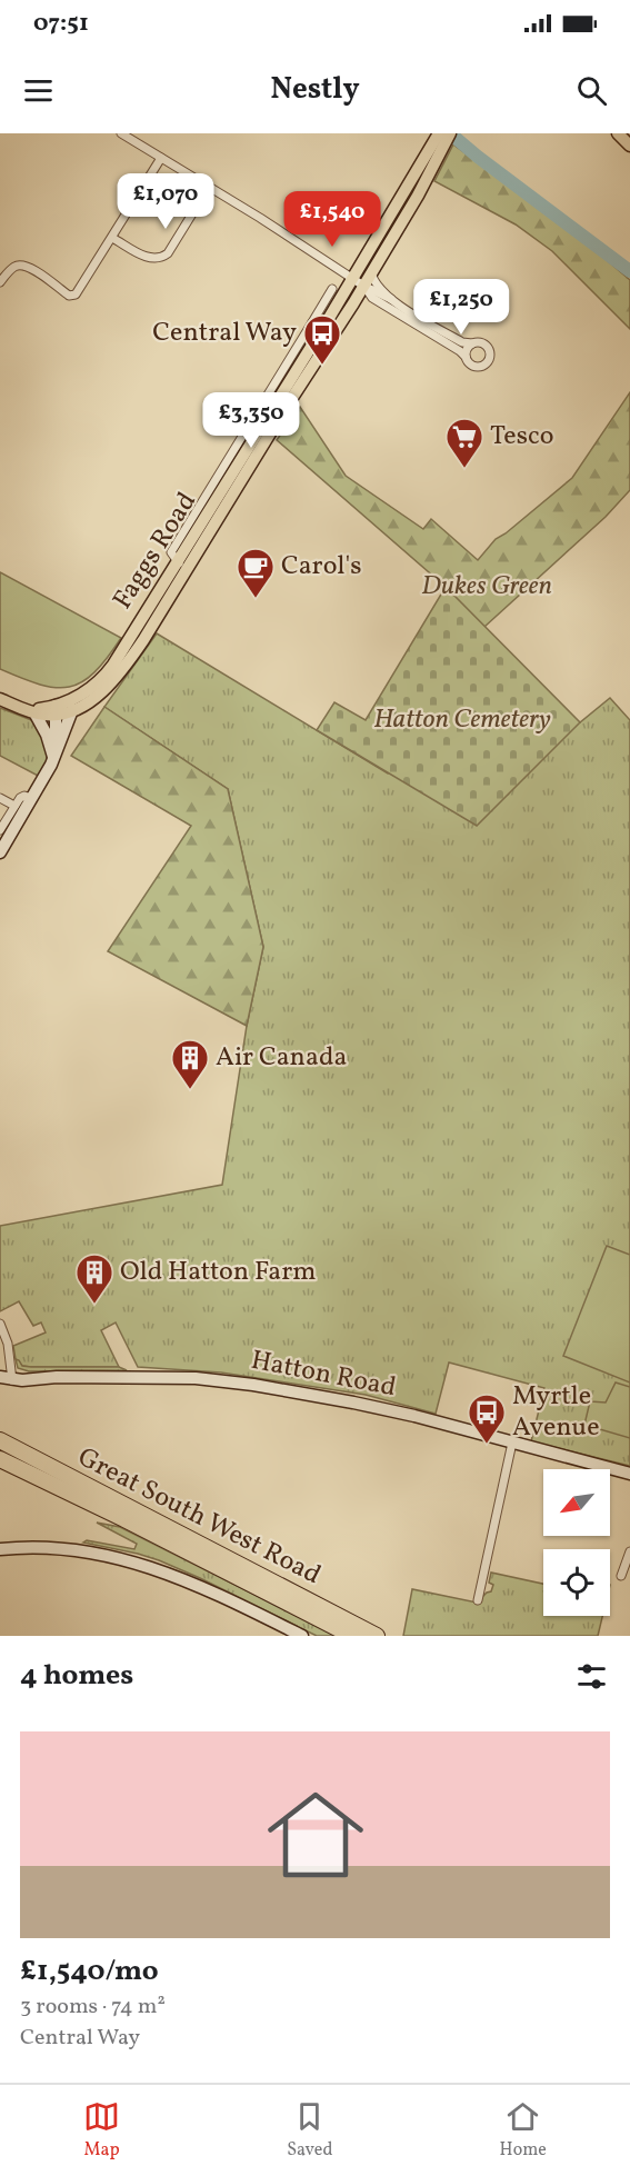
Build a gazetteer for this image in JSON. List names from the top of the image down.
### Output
{
  "streets": {
    "highway": ["Great South West Road"],
    "main road": ["Faggs Road"],
    "street": ["Hatton Road"]
  },
  "parks": ["Dukes Green", "Hatton Cemetery"],
  "places": {
    "bus stop": ["Central Way", "Myrtle Avenue"],
    "supermarket": ["Tesco"],
    "cafe": ["Carol's"],
    "building": ["Air Canada", "Old Hatton Farm"]
  },
  "north": "bottom left",
  "page": {
    "status": "07:51",
    "header": "Nestly",
    "price": [
      "£1,070",
      "£1,540",
      "£1,250",
      "£3,350"
    ],
    "heading": "4 homes",
    "list": [
      {
        "name": "£1,540/mo",
        "note": "3 rooms · 74 m² · Central Way"
      }
    ],
    "tabs": ["Map", "Saved", "Home"]
  }
}
